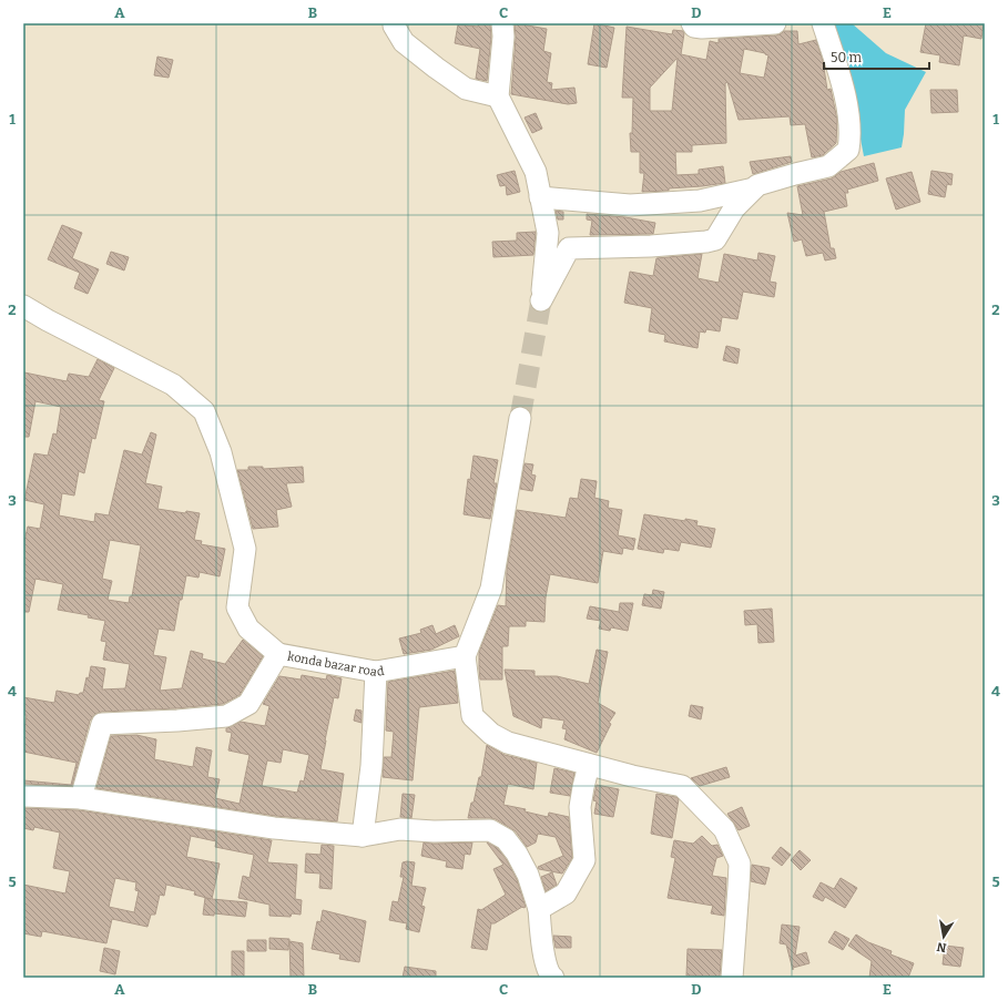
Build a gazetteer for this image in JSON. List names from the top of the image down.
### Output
{
  "streets": {
    "street": ["konda bazar road"]
  },
  "scale_bar": "50 m",
  "north": "bottom",
  "grid": {
    "columns": [
      "A",
      "B",
      "C",
      "D",
      "E"
    ],
    "rows": [
      "1",
      "2",
      "3",
      "4",
      "5"
    ]
  }
}
